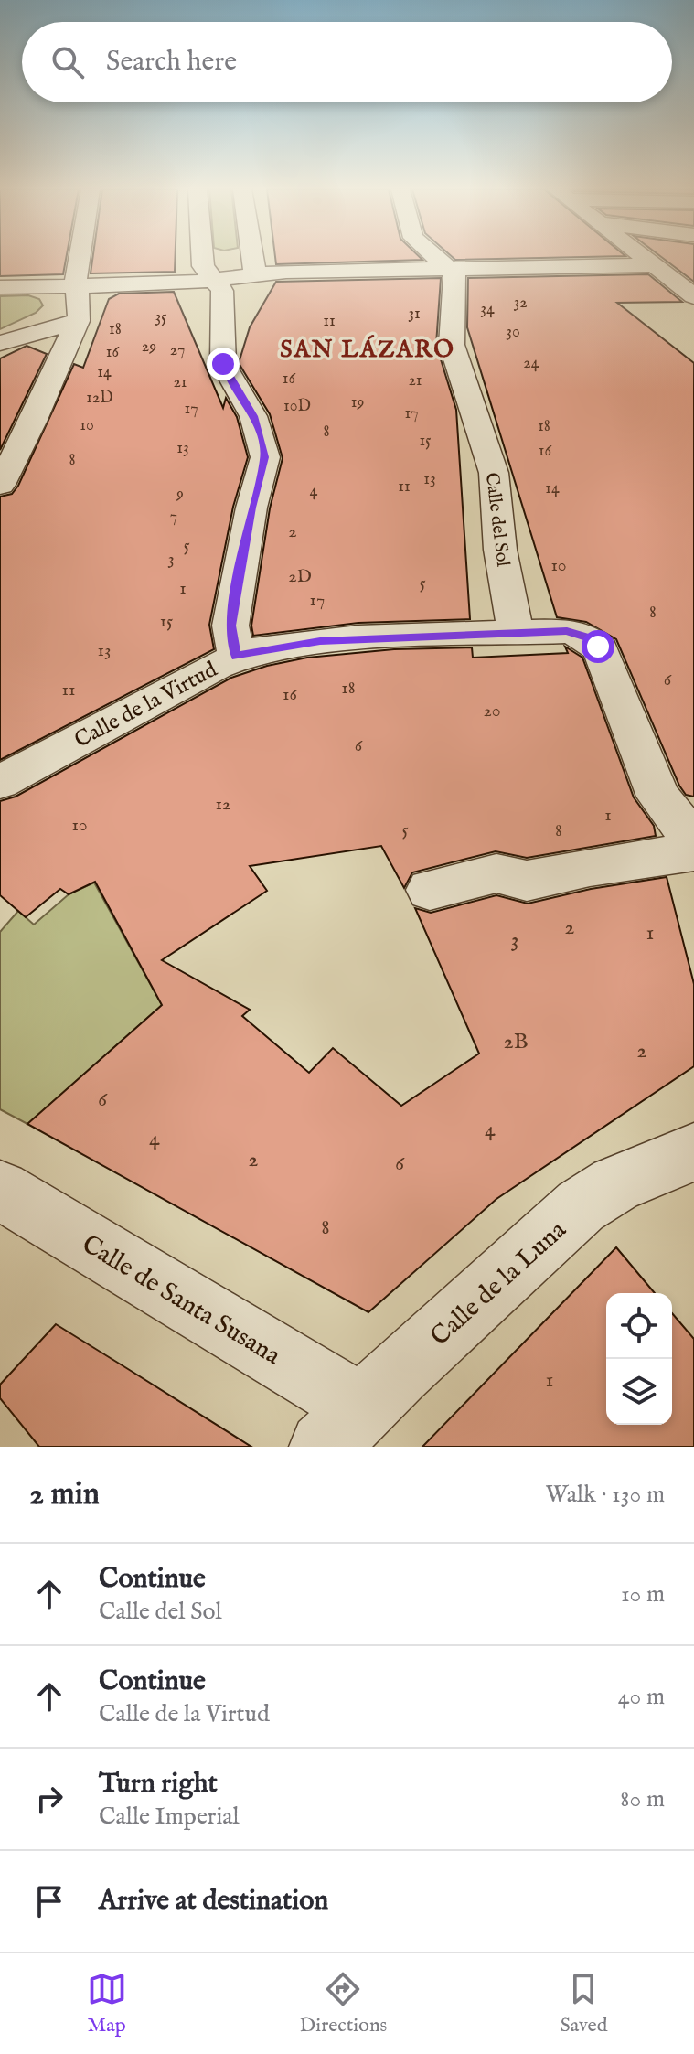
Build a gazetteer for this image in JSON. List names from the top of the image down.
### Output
{
  "streets": {
    "street": [
      "Calle del Sol",
      "Calle de la Virtud",
      "Calle de la Luna",
      "Calle de Santa Susana"
    ]
  },
  "crossings": [
    ["Calle del Sol", "Calle de la Virtud"],
    ["Calle de la Luna", "Calle de Santa Susana"]
  ],
  "districts": ["SAN LÁZARO"],
  "house_numbers": [
    "32",
    "34",
    "31",
    "35",
    "11",
    "18",
    "30",
    "29",
    "27",
    "16",
    "24",
    "14",
    "16",
    "21",
    "21",
    "12D",
    "19",
    "10D",
    "17",
    "17",
    "10",
    "18",
    "8",
    "15",
    "13",
    "16",
    "8",
    "13",
    "11",
    "14",
    "4",
    "9",
    "7",
    "2",
    "5",
    "3",
    "10",
    "2D",
    "5",
    "1",
    "17",
    "8",
    "15",
    "13",
    "6",
    "18",
    "11",
    "16",
    "20",
    "6",
    "12",
    "1",
    "10",
    "5",
    "8",
    "2",
    "1",
    "3",
    "2B",
    "2",
    "6",
    "4",
    "4",
    "2",
    "6",
    "8",
    "1"
  ],
  "page": {
    "search": "Search here",
    "heading": ["2 min", "Walk · 130 m"],
    "list": [
      ["Continue", "Calle del Sol", "10 m"],
      ["Continue", "Calle de la Virtud", "40 m"],
      ["Turn right", "Calle Imperial", "80 m"],
      "Arrive at destination"
    ],
    "nav": ["Map", "Directions", "Saved"]
  }
}
